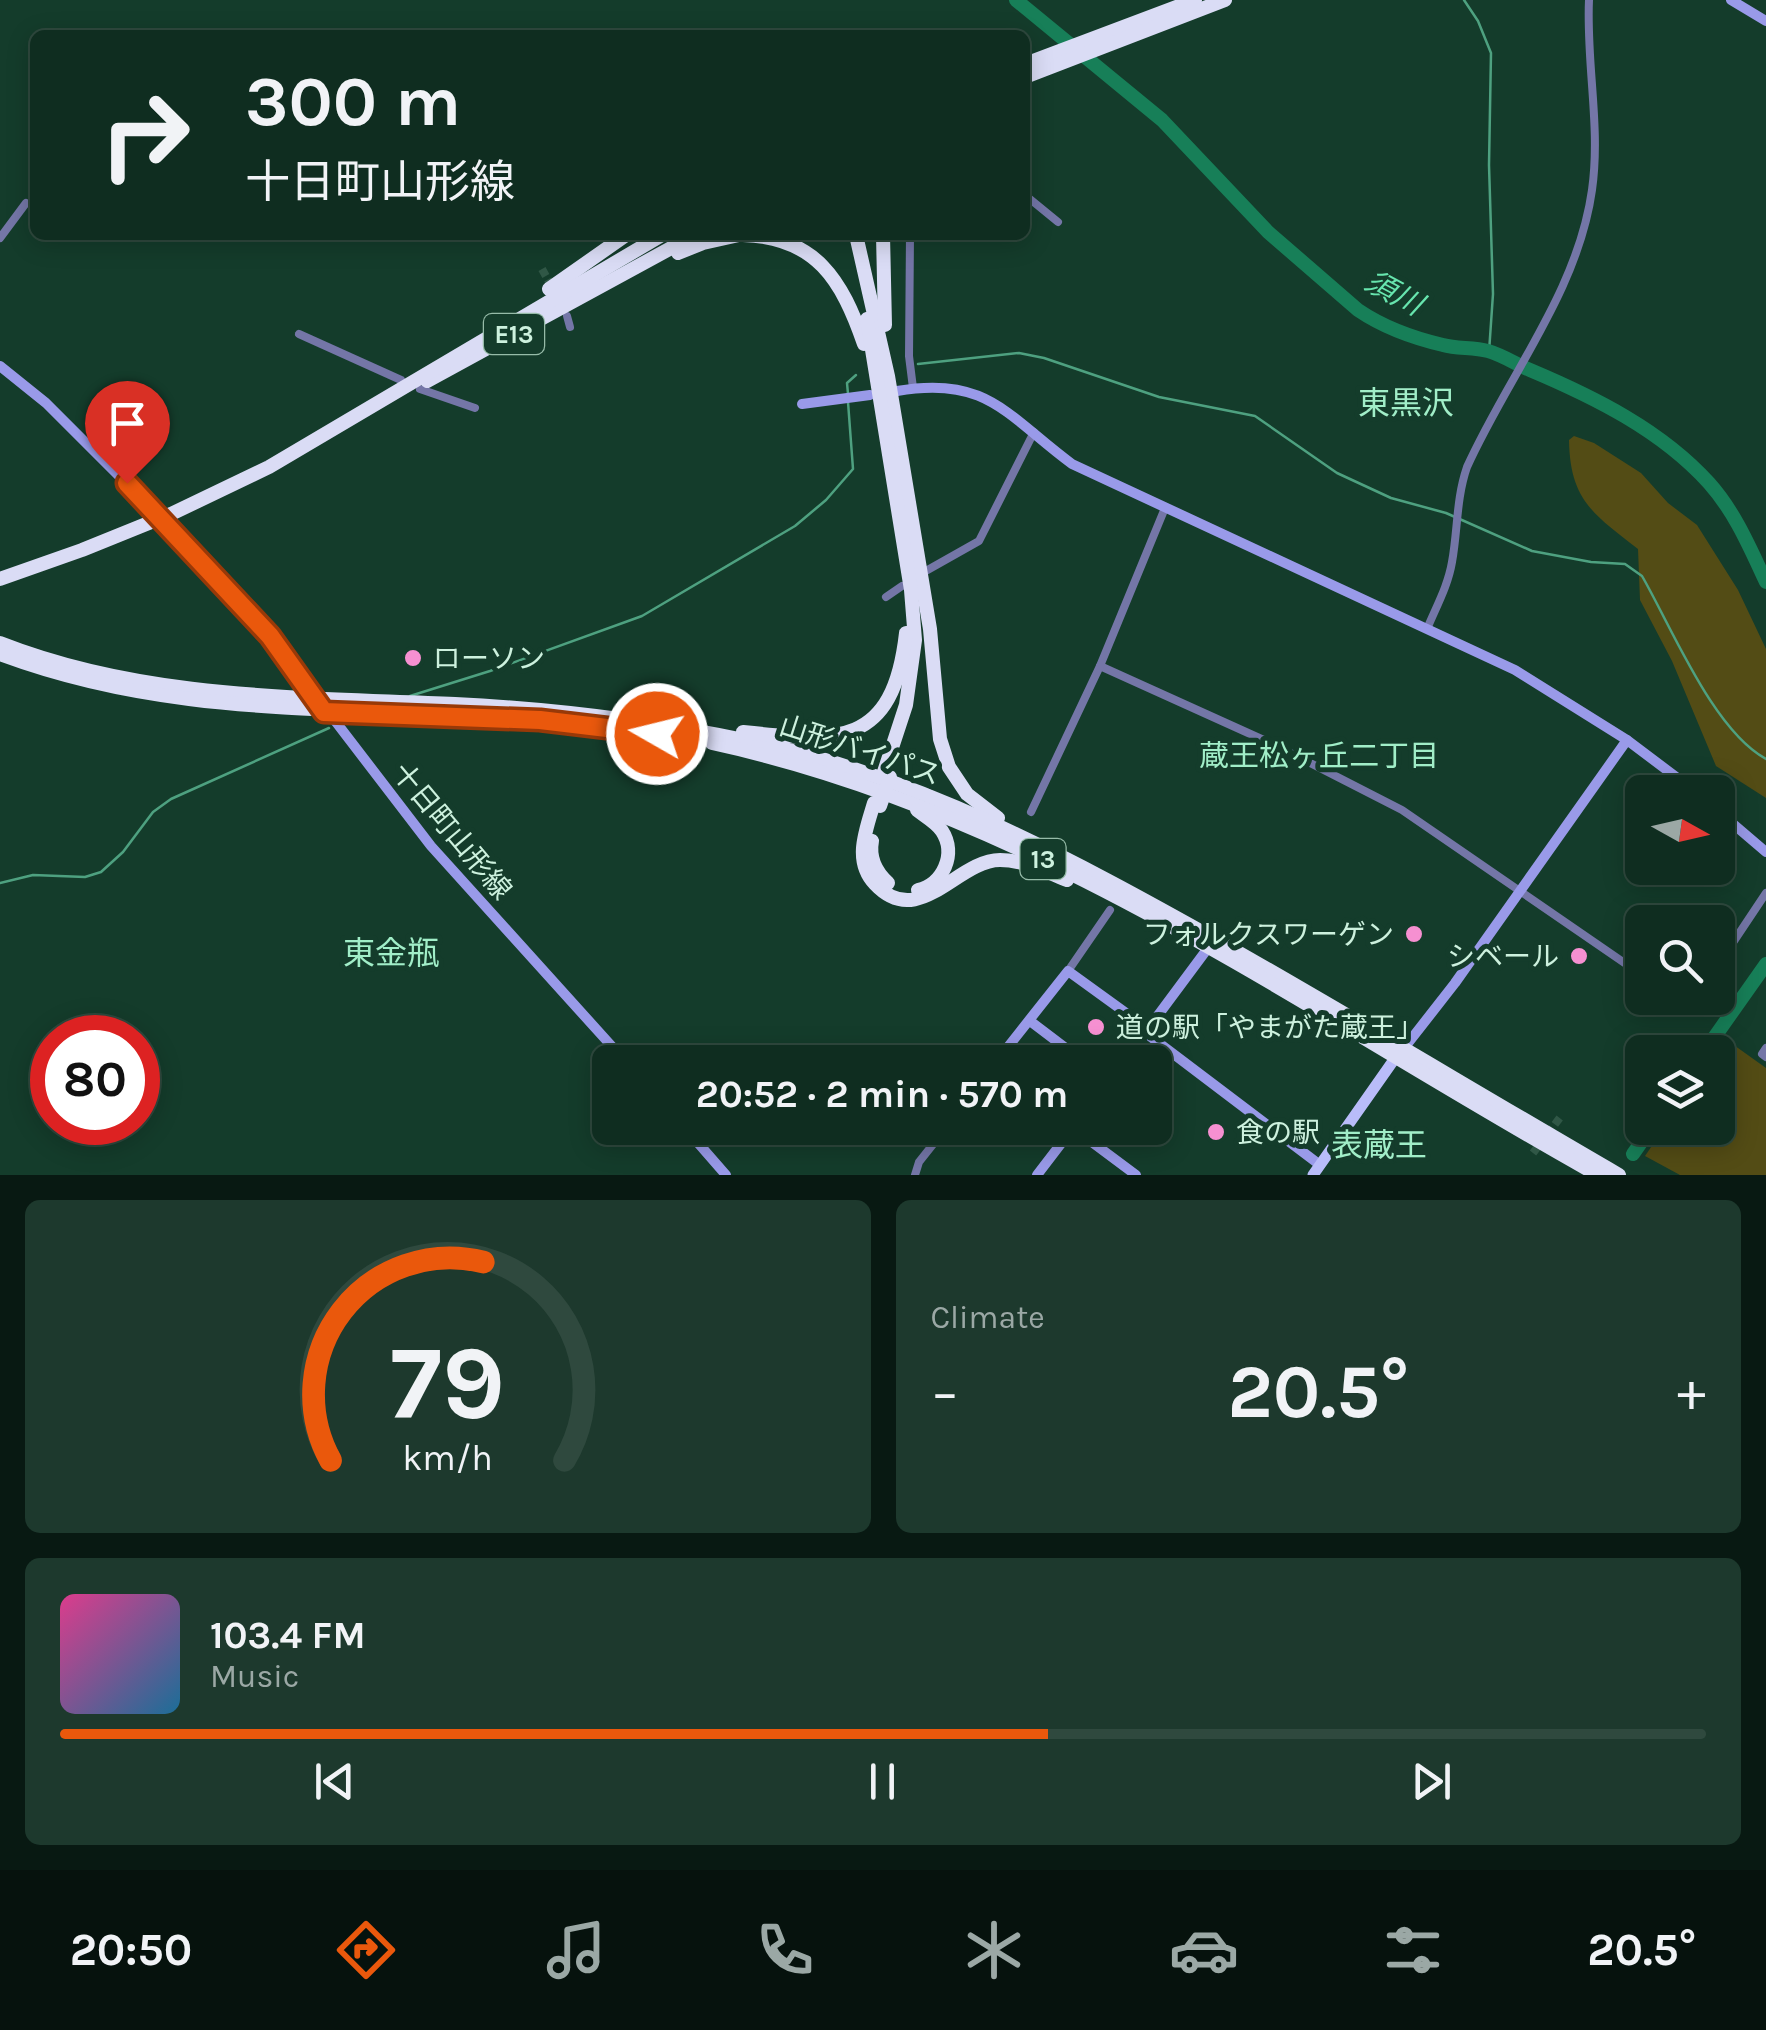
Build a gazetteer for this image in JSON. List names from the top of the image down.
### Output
{
  "streets": {
    "highway": ["E13", "山形バイパス", "13"],
    "street": ["十日町山形線"]
  },
  "crossings": [
    ["山形バイパス", "十日町山形線"]
  ],
  "districts": [
    "東黒沢",
    "蔵王松ヶ丘二丁目",
    "東金瓶",
    "表蔵王"
  ],
  "water": ["須川"],
  "places": [
    "ローソン",
    "フォルクスワーゲン",
    "シベール",
    "道の駅「やまがた蔵王」",
    "食の駅"
  ],
  "north": "right",
  "page": {
    "turn": ["300 m", "十日町山形線"],
    "limit": "80",
    "trip": "20:52 · 2 min · 570 m",
    "tile": "Climate",
    "heat": ["−", "20.5°", "+"],
    "song": ["103.4 FM", "Music"],
    "tabs": ["20:50", "20.5°"],
    "gauge": ["79", "km/h"]
  }
}
